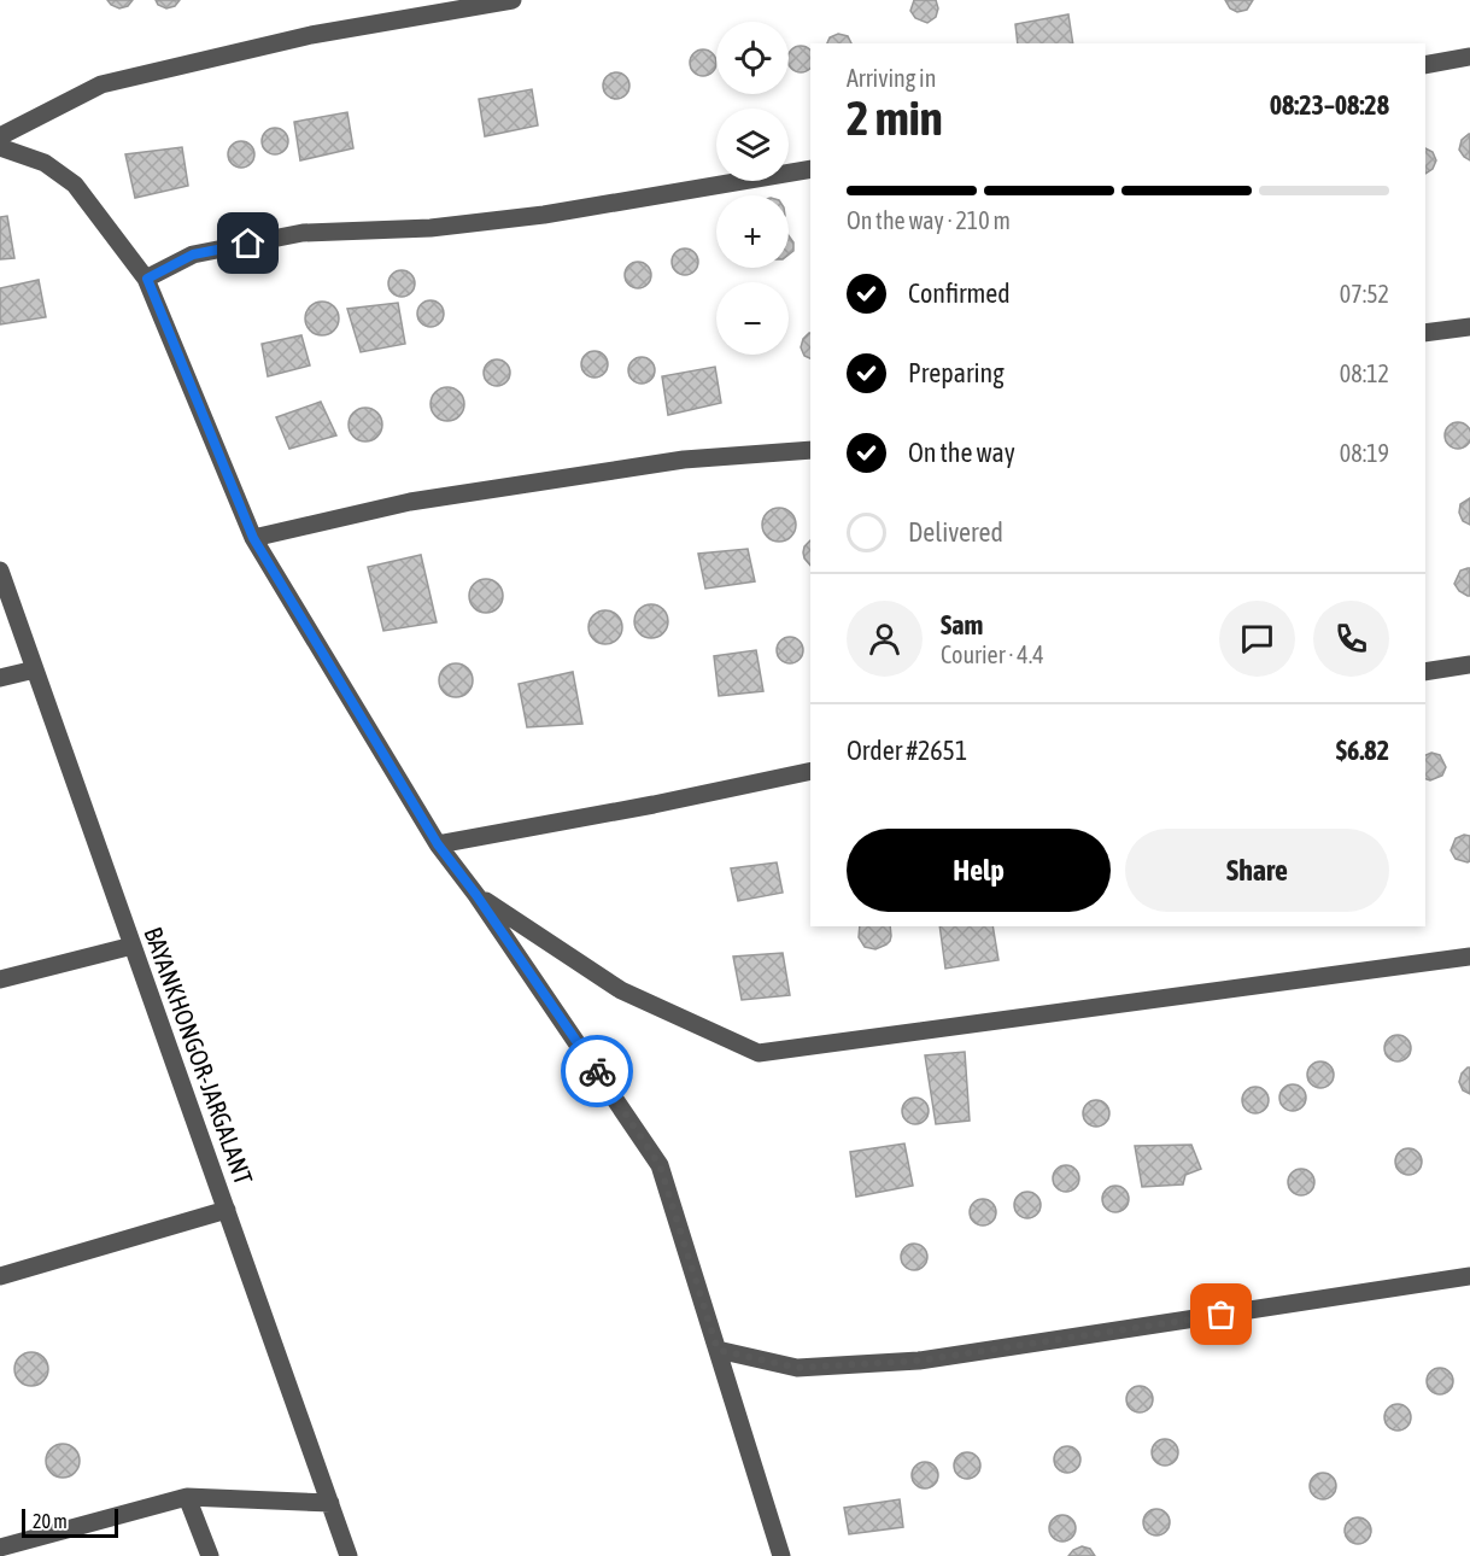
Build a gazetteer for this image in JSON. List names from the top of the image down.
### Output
{
  "streets": {
    "street": ["BAYANKHONGOR-JARGALANT"]
  },
  "scale_bar": "20 m",
  "page": {
    "map_buttons": ["+", "−"],
    "heading": ["2 min", "Arriving in", "08:23–08:28"],
    "panel": [
      "Sam",
      "Courier · 4.4",
      "Order #2651",
      "$6.82"
    ],
    "bar": "On the way · 210 m",
    "list": [
      ["Confirmed", "07:52"],
      ["Preparing", "08:12"],
      ["On the way", "08:19"],
      "Delivered"
    ],
    "buttons": ["Help", "Share"],
    "scale": "20 m"
  }
}
